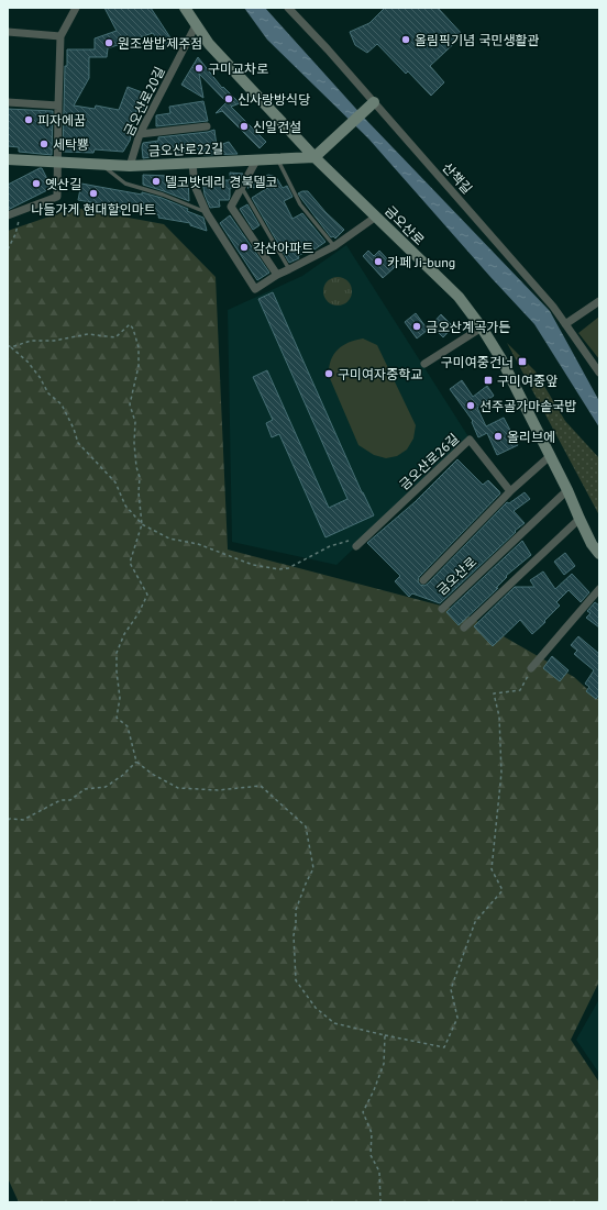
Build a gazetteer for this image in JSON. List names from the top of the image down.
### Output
{
  "streets": {
    "street": [
      "금오산로20길",
      "금오산로22길",
      "산책길",
      "금오산로",
      "금오산로26길"
    ]
  },
  "crossings": [
    ["금오산로20길", "금오산로22길"],
    ["금오산로20길", "금오산로"],
    ["금오산로22길", "금오산로"]
  ],
  "places": {
    "other": [
      "올림픽기념 국민생활관",
      "원조쌈밥제주점",
      "구미교차로",
      "신사랑방식당",
      "피자에꿈",
      "신일건설",
      "세탁뿅",
      "델코밧데리 경북델코",
      "옛산길",
      "나들가게 현대할인마트",
      "각산아파트",
      "카페 Ji-bung",
      "금오산계곡가든",
      "구미여자중학교",
      "선주골가마솥국밥",
      "올리브에"
    ],
    "transit": ["구미여중건너", "구미여중앞"]
  }
}
